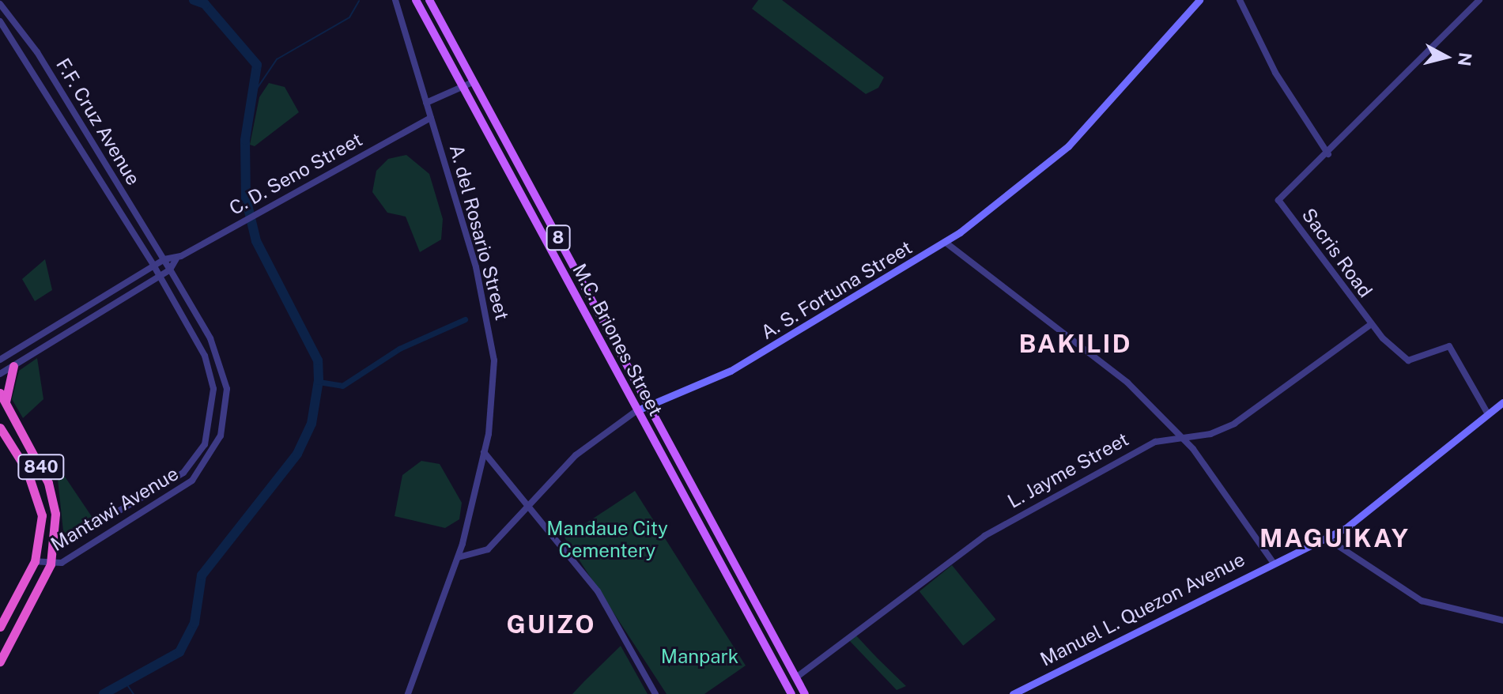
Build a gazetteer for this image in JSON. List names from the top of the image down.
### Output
{
  "streets": {
    "highway": ["840"],
    "main road": [
      "8",
      "A. S. Fortuna Street",
      "M.C. Briones Street",
      "Manuel L. Quezon Avenue"
    ],
    "street": [
      "F.F. Cruz Avenue",
      "C. D. Seno Street",
      "A. del Rosario Street",
      "Sacris Road",
      "L. Jayme Street",
      "Mantawi Avenue"
    ]
  },
  "crossings": [
    ["F.F. Cruz Avenue", "C. D. Seno Street"],
    ["F.F. Cruz Avenue", "Mantawi Avenue"],
    ["C. D. Seno Street", "A. del Rosario Street"],
    ["C. D. Seno Street", "Mantawi Avenue"],
    ["A. del Rosario Street", "A. S. Fortuna Street"],
    ["Sacris Road", "L. Jayme Street"],
    ["Sacris Road", "Manuel L. Quezon Avenue"],
    ["A. S. Fortuna Street", "M.C. Briones Street"],
    ["M.C. Briones Street", "L. Jayme Street"],
    ["840", "Mantawi Avenue"]
  ],
  "districts": ["BAKILID", "MAGUIKAY", "GUIZO"],
  "parks": ["Mandaue City Cementery", "Manpark"],
  "north": "right"
}
